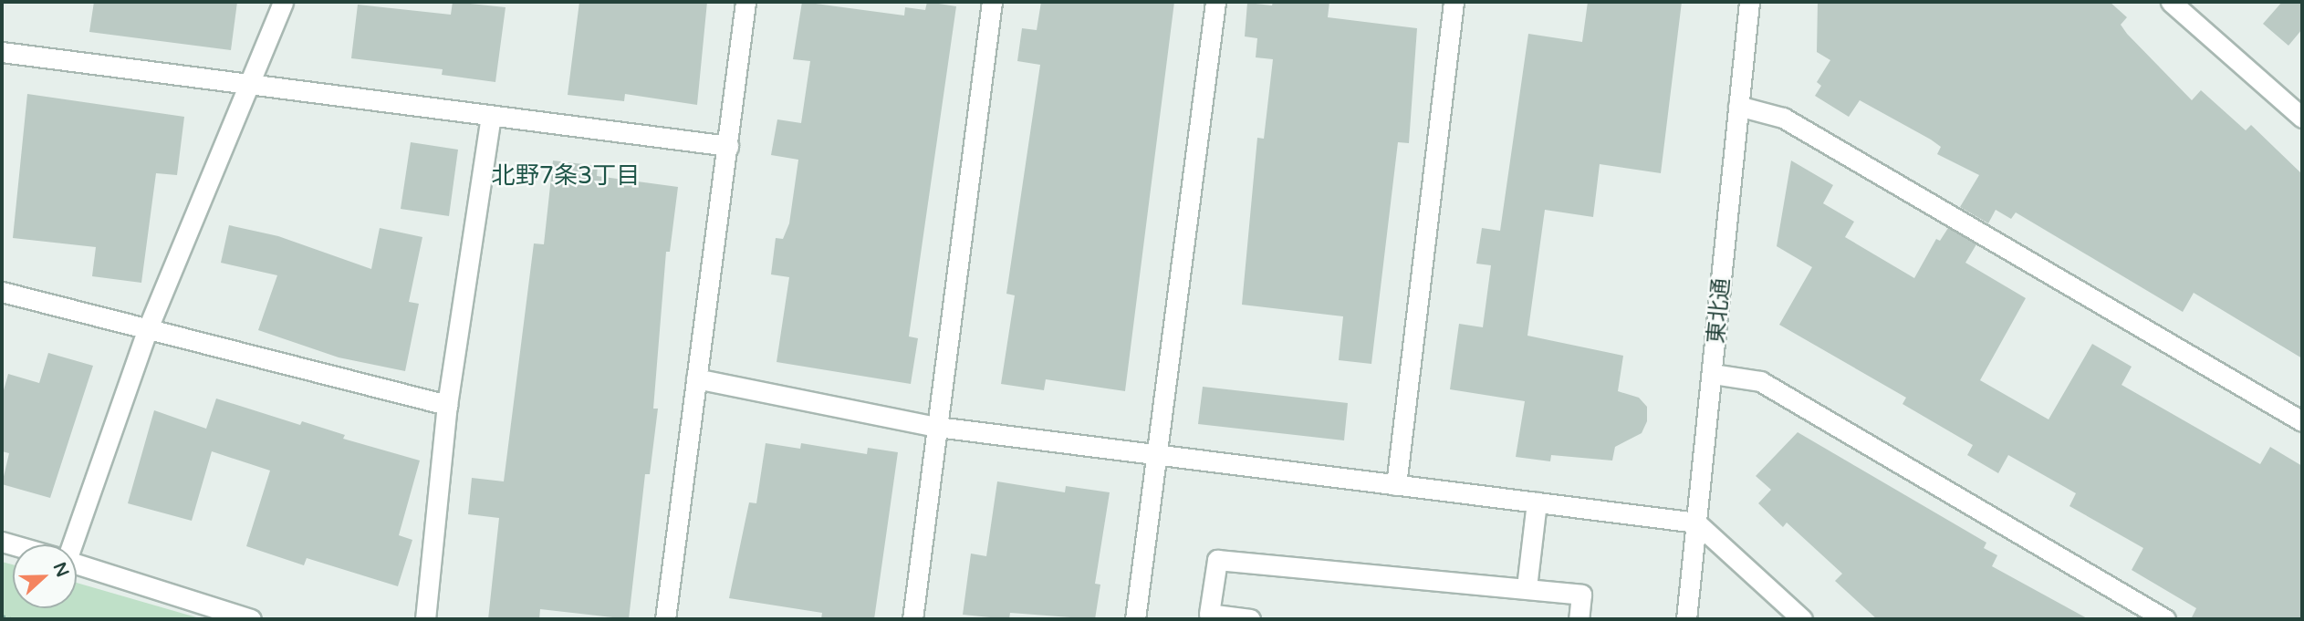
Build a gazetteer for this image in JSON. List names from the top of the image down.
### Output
{
  "streets": {
    "street": ["東北通"]
  },
  "districts": ["北野7条3丁目"],
  "north": "right"
}
